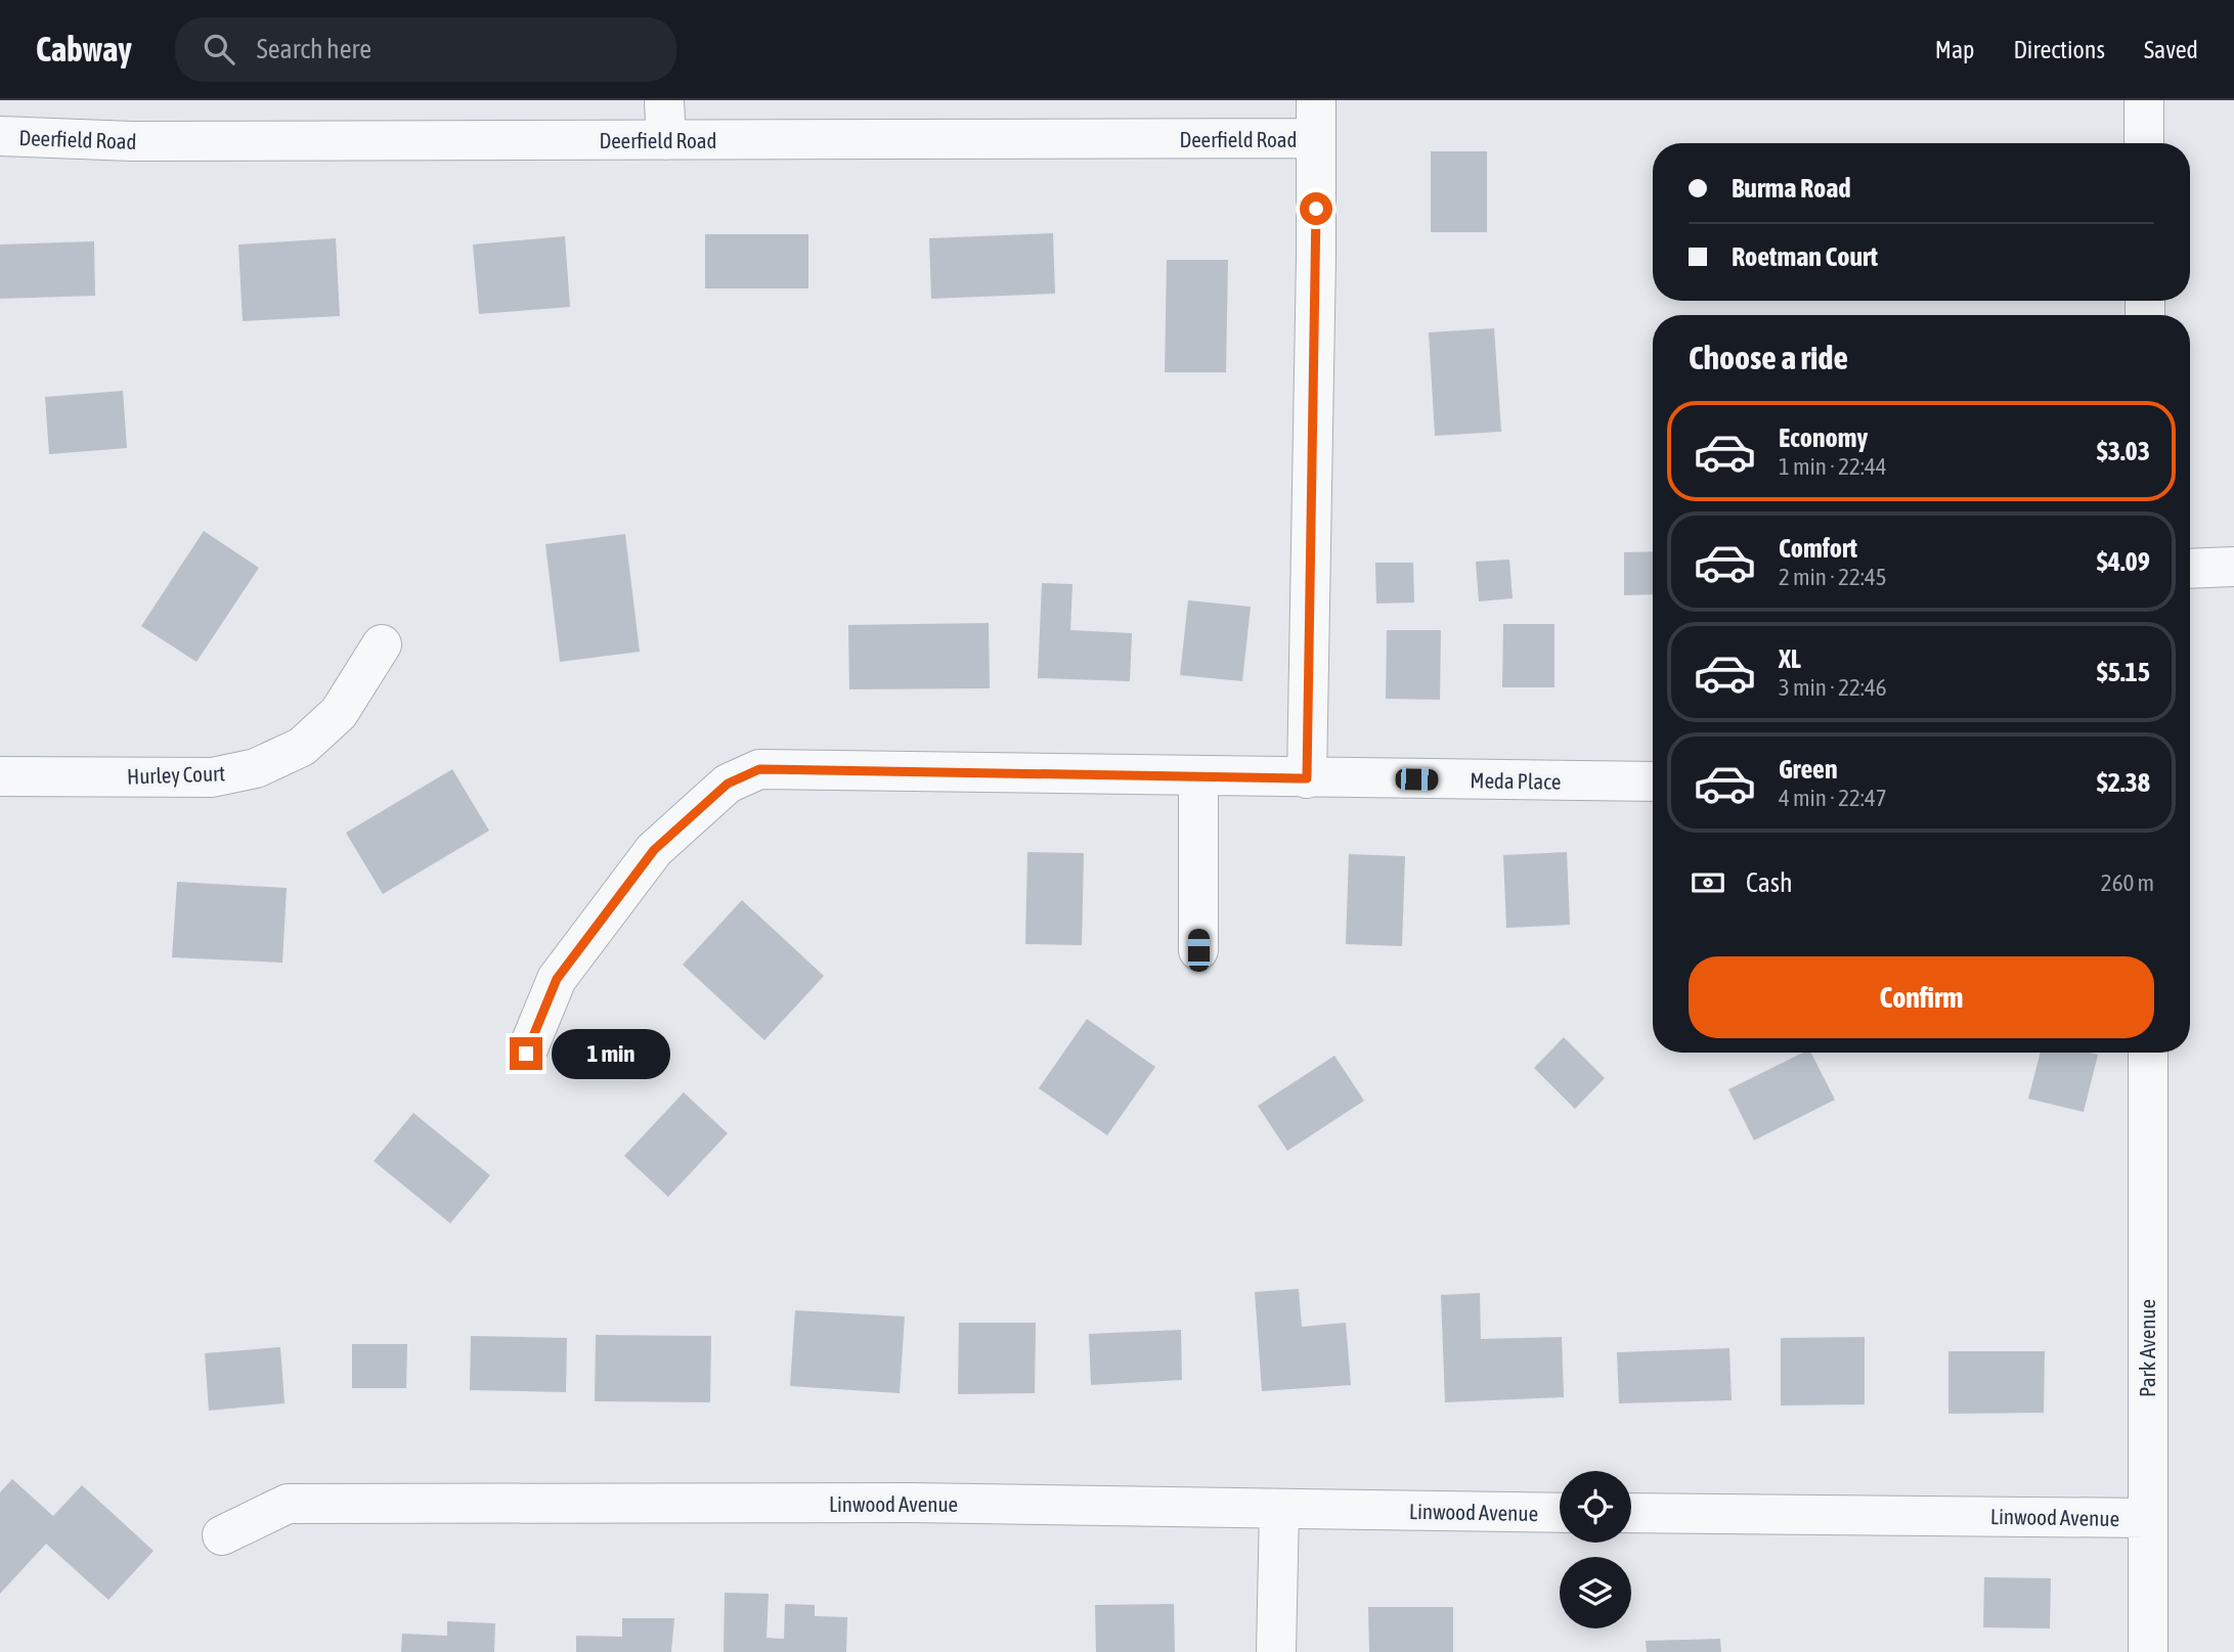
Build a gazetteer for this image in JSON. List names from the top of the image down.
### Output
{
  "streets": {
    "street": [
      "Deerfield Road",
      "Hurley Court",
      "Meda Place",
      "Park Avenue",
      "Linwood Avenue"
    ]
  },
  "crossings": [
    ["Park Avenue", "Linwood Avenue"]
  ],
  "page": {
    "header": "Cabway",
    "search": "Search here",
    "nav": ["Map", "Directions", "Saved"],
    "banner": ["Burma Road", "Roetman Court"],
    "heading": "Choose a ride",
    "list": [
      {
        "name": "Economy",
        "note": "1 min · 22:44",
        "value": "$3.03"
      },
      {
        "name": "Comfort",
        "note": "2 min · 22:45",
        "value": "$4.09"
      },
      {
        "name": "XL",
        "note": "3 min · 22:46",
        "value": "$5.15"
      },
      {
        "name": "Green",
        "note": "4 min · 22:47",
        "value": "$2.38"
      }
    ],
    "pay": ["Cash", "260 m"],
    "buttons": "Confirm",
    "bubble": "1 min"
  }
}
